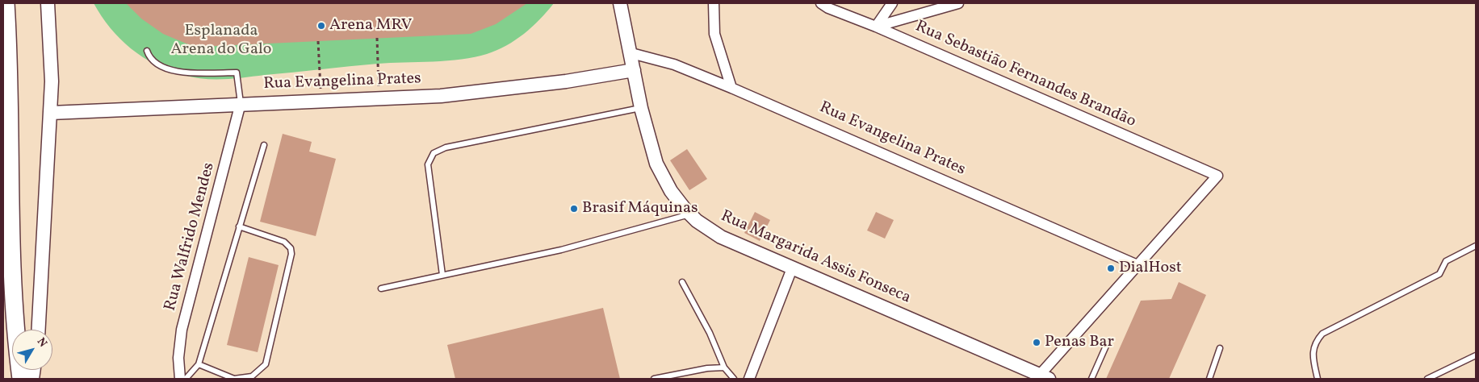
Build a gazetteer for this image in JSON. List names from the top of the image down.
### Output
{
  "streets": {
    "street": [
      "Rua Sebastião Fernandes Brandão",
      "Rua Evangelina Prates",
      "Rua Walfrido Mendes",
      "Rua Margarida Assis Fonseca"
    ]
  },
  "crossings": [
    ["Rua Sebastião Fernandes Brandão", "Rua Evangelina Prates"],
    ["Rua Evangelina Prates", "Rua Walfrido Mendes"],
    ["Rua Evangelina Prates", "Rua Margarida Assis Fonseca"]
  ],
  "parks": ["Esplanada Arena do Galo"],
  "places": [
    "Arena MRV",
    "Brasif Máquinas",
    "DialHost",
    "Penas Bar"
  ],
  "north": "top right"
}
